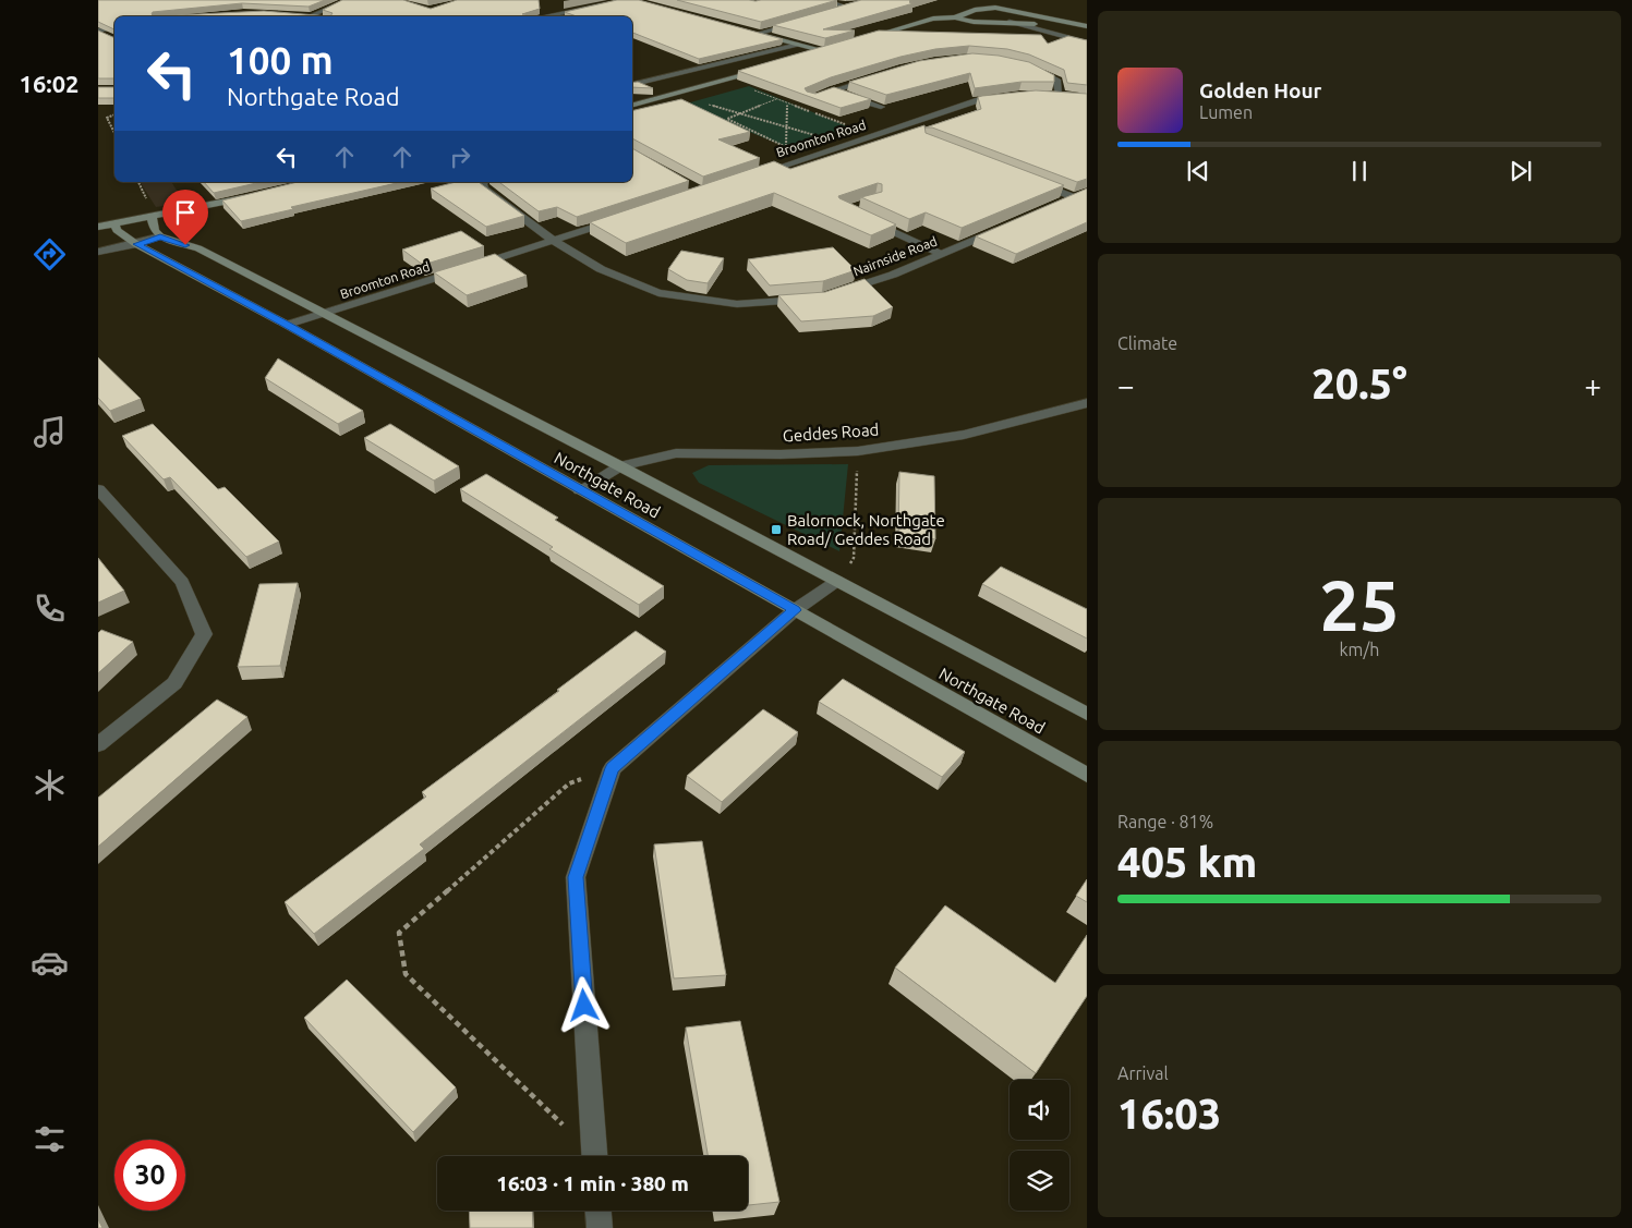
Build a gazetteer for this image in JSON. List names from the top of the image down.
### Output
{
  "streets": {
    "street": [
      "Broomton Road",
      "Nairnside Road",
      "Geddes Road",
      "Northgate Road"
    ]
  },
  "crossings": [
    ["Broomton Road", "Northgate Road"],
    ["Geddes Road", "Northgate Road"]
  ],
  "places": {
    "transit": ["Balornock, Northgate Road/ Geddes Road"]
  },
  "page": {
    "tabs": "16:02",
    "turn": ["100 m", "Northgate Road"],
    "song": ["Golden Hour", "Lumen"],
    "tile": [
      "Climate",
      ["25", "km/h"],
      ["Range · 81%", "405 km"],
      ["Arrival", "16:03"]
    ],
    "heat": ["−", "20.5°", "+"],
    "limit": "30",
    "trip": "16:03 · 1 min · 380 m"
  }
}
